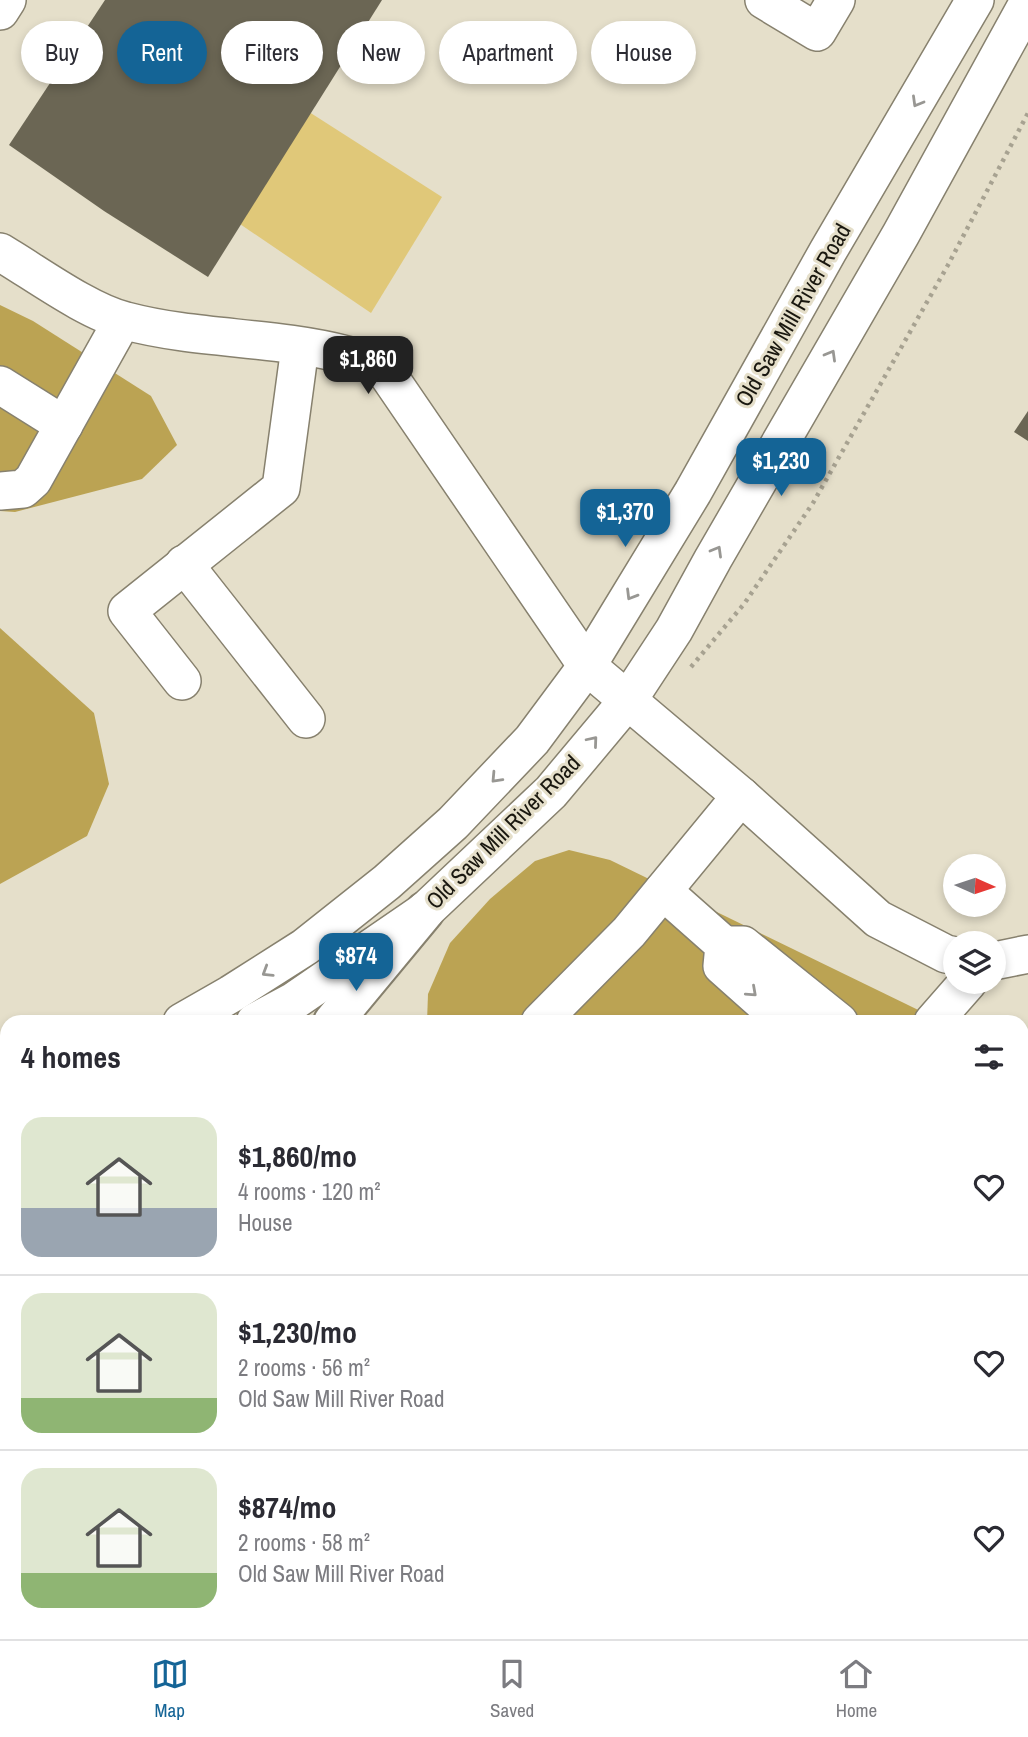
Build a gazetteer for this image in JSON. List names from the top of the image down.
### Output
{
  "streets": {
    "street": ["Old Saw Mill River Road"]
  },
  "north": "right",
  "page": {
    "chip": [
      "Buy",
      "Rent",
      "Filters",
      "New",
      "Apartment",
      "House"
    ],
    "price": [
      "$1,860",
      "$1,230",
      "$1,370",
      "$874"
    ],
    "heading": "4 homes",
    "list": [
      {
        "name": "$1,860/mo",
        "note": "4 rooms · 120 m² · House"
      },
      {
        "name": "$1,230/mo",
        "note": "2 rooms · 56 m² · Old Saw Mill River Road"
      },
      {
        "name": "$874/mo",
        "note": "2 rooms · 58 m² · Old Saw Mill River Road"
      }
    ],
    "tabs": ["Map", "Saved", "Home"]
  }
}
